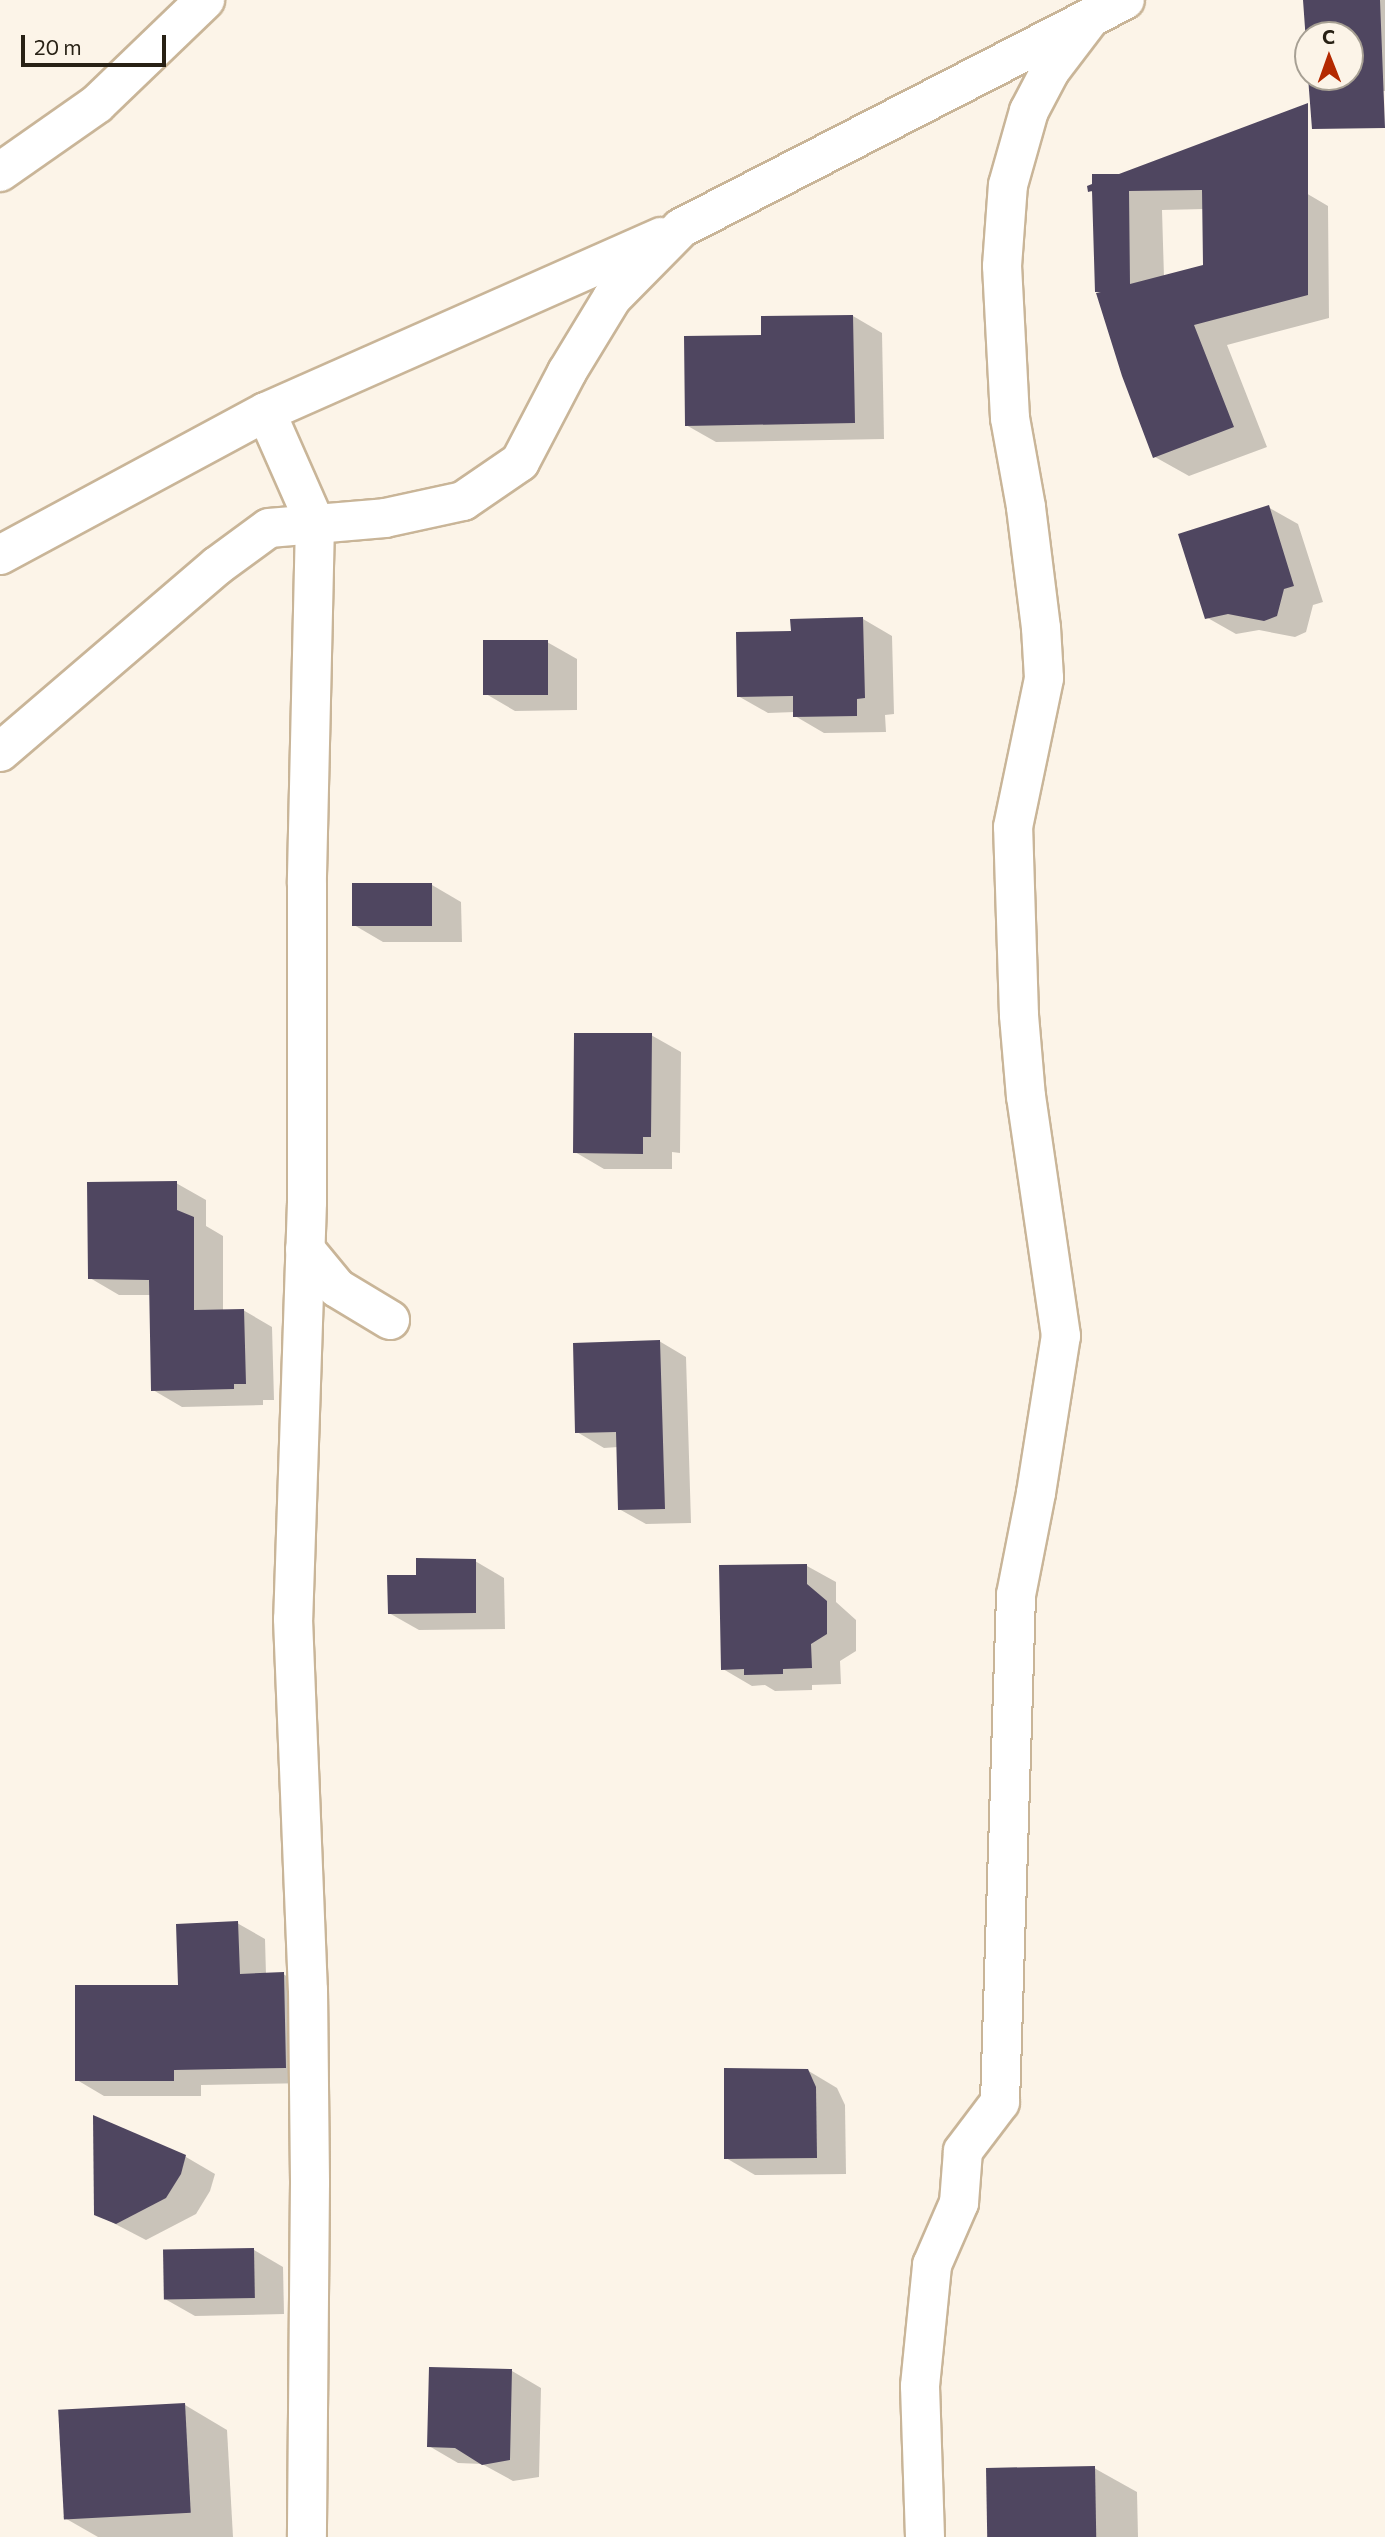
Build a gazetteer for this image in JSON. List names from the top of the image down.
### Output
{
  "scale_bar": "20 m",
  "north": "top"
}
